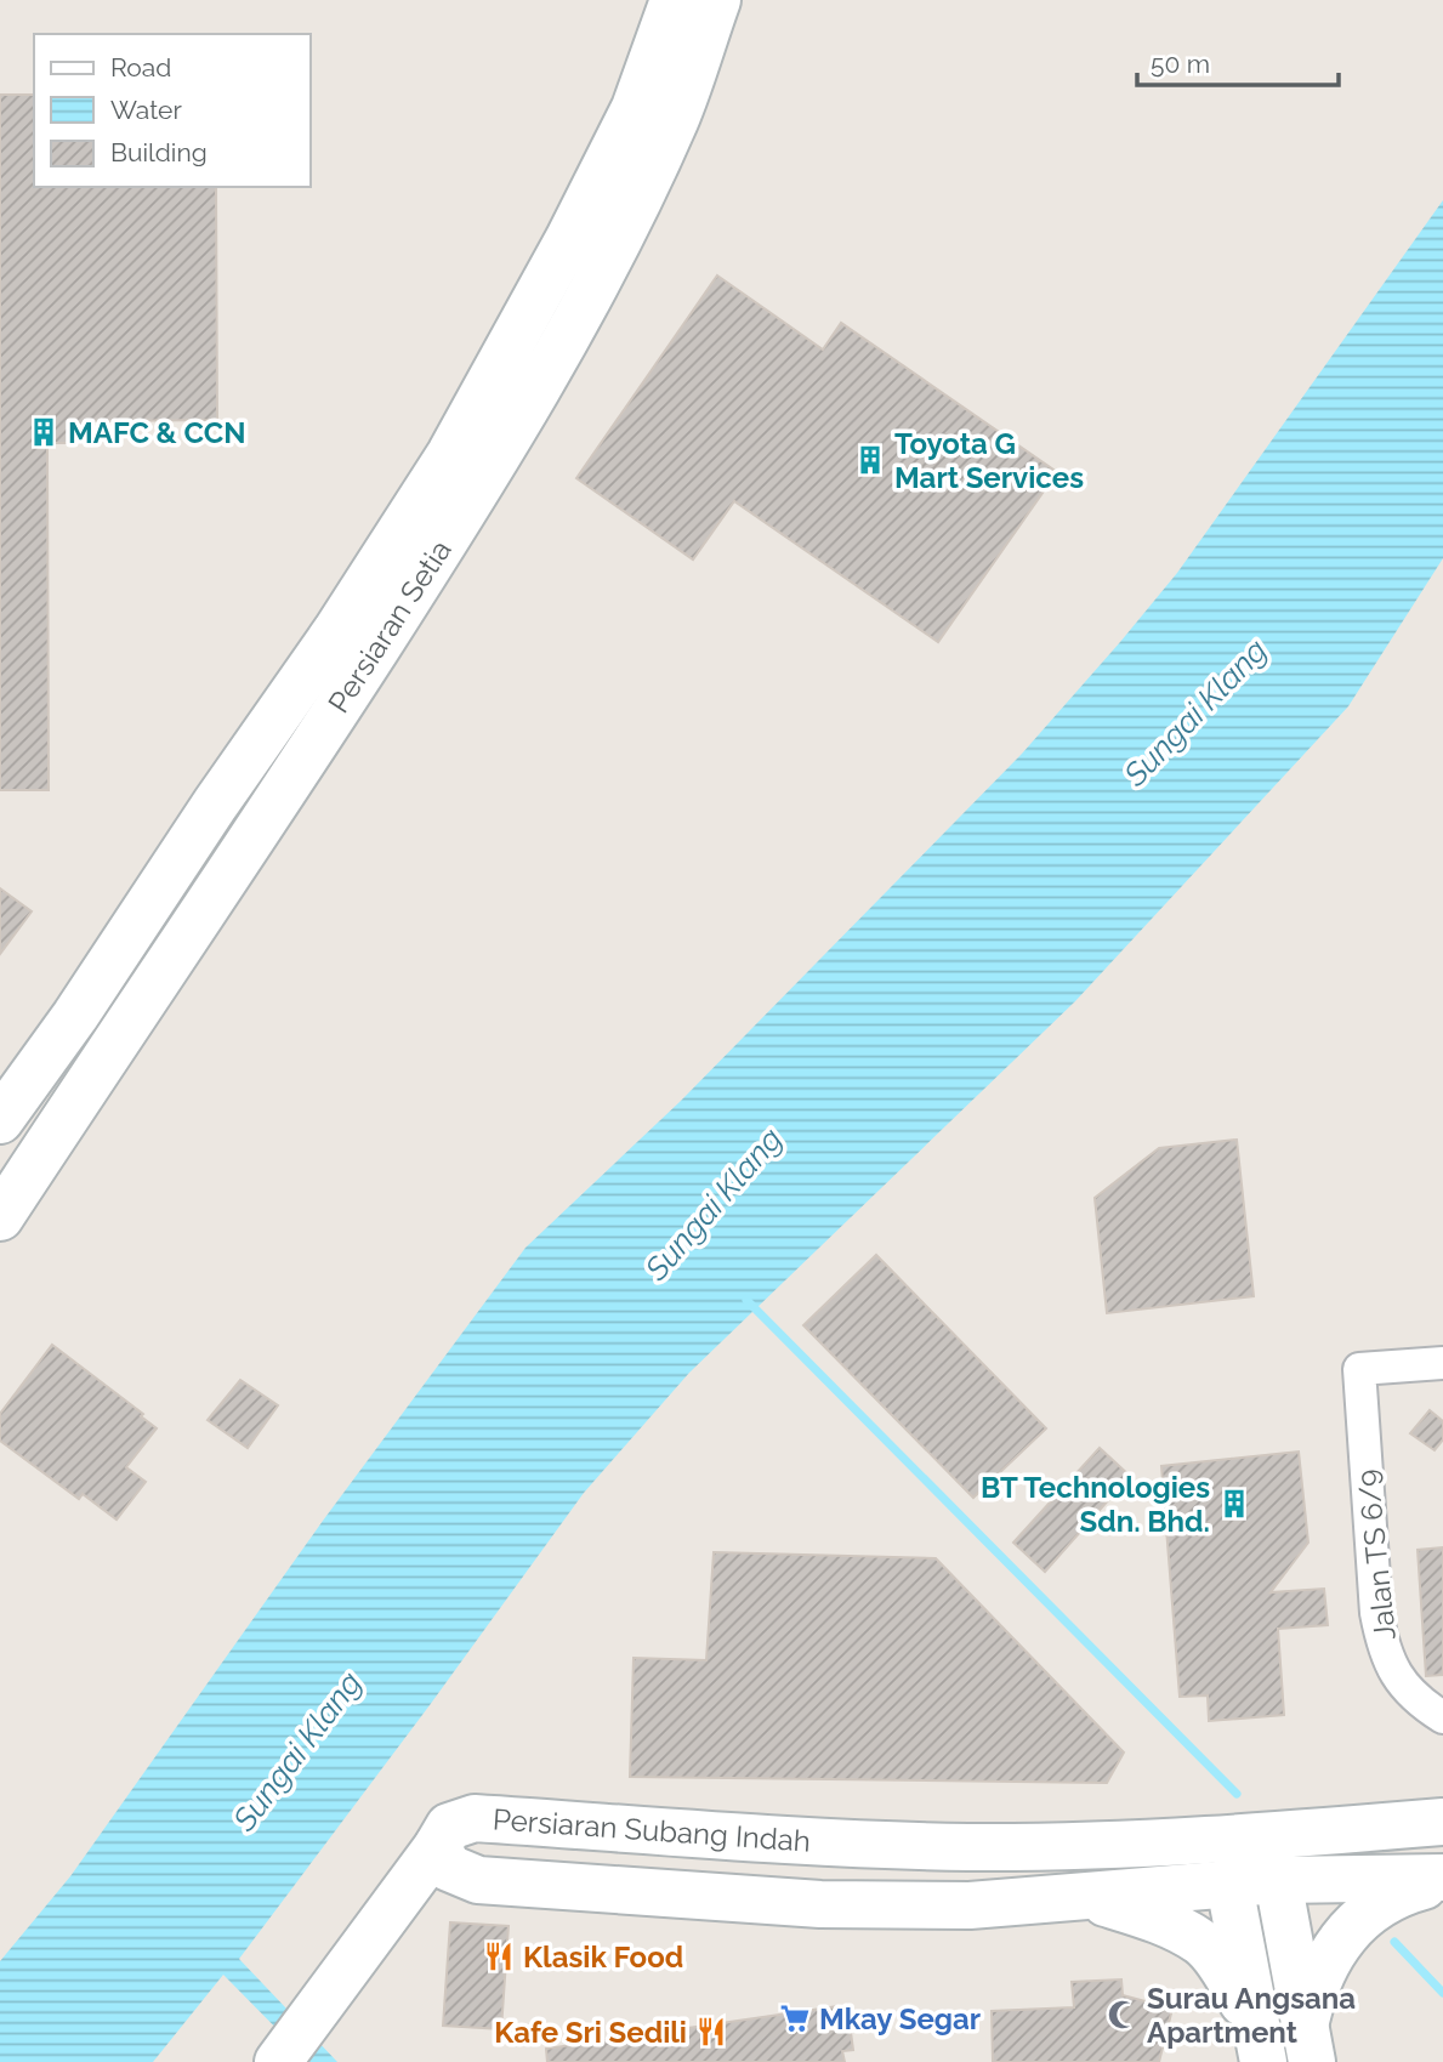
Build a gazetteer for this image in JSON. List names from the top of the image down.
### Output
{
  "streets": {
    "street": ["Persiaran Setia", "Jalan TS 6/9", "Persiaran Subang Indah"]
  },
  "water": ["Sungai Klang"],
  "places": {
    "building": ["MAFC & CCN", "Toyota G Mart Services", "BT Technologies Sdn. Bhd."],
    "restaurant": ["Klasik Food", "Kafe Sri Sedili"],
    "mosque": ["Surau Angsana Apartment"],
    "supermarket": ["Mkay Segar"]
  },
  "legend": ["Road", "Water", "Building"],
  "scale_bar": "50 m"
}
